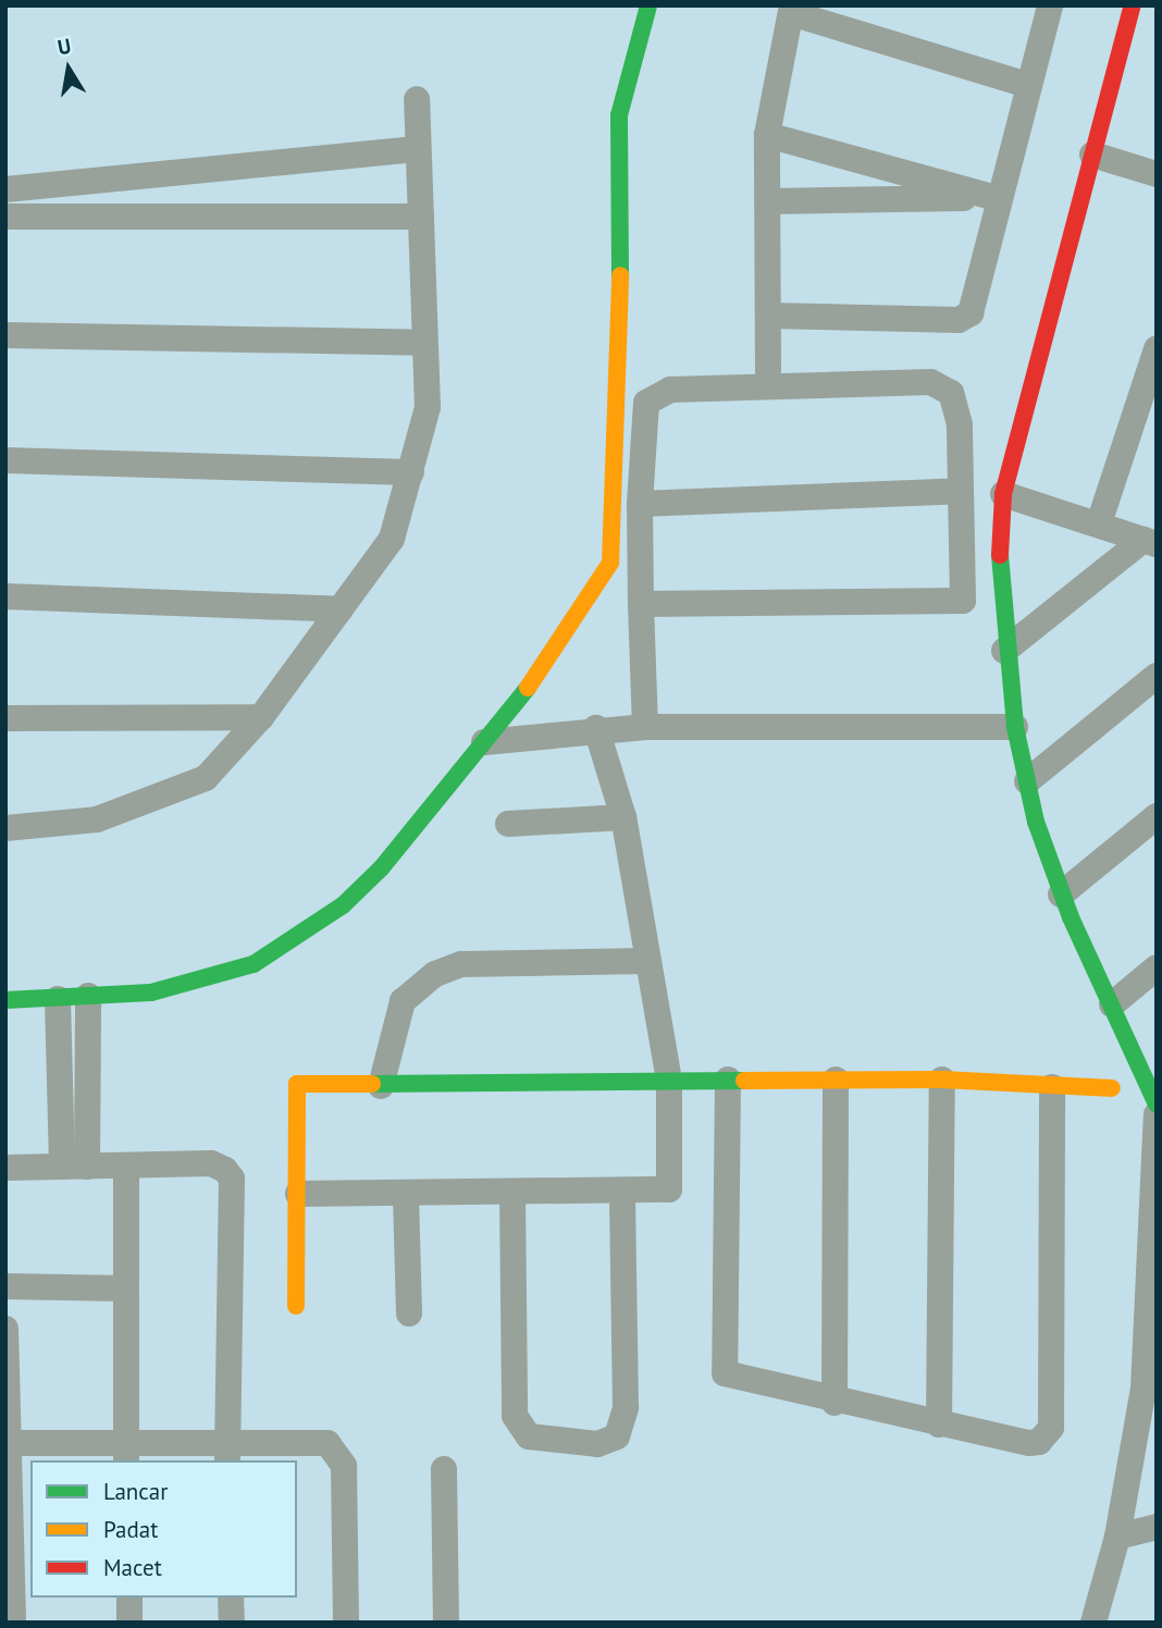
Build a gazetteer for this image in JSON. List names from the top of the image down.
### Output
{
  "legend": ["Lancar", "Padat", "Macet"],
  "north": "top"
}
